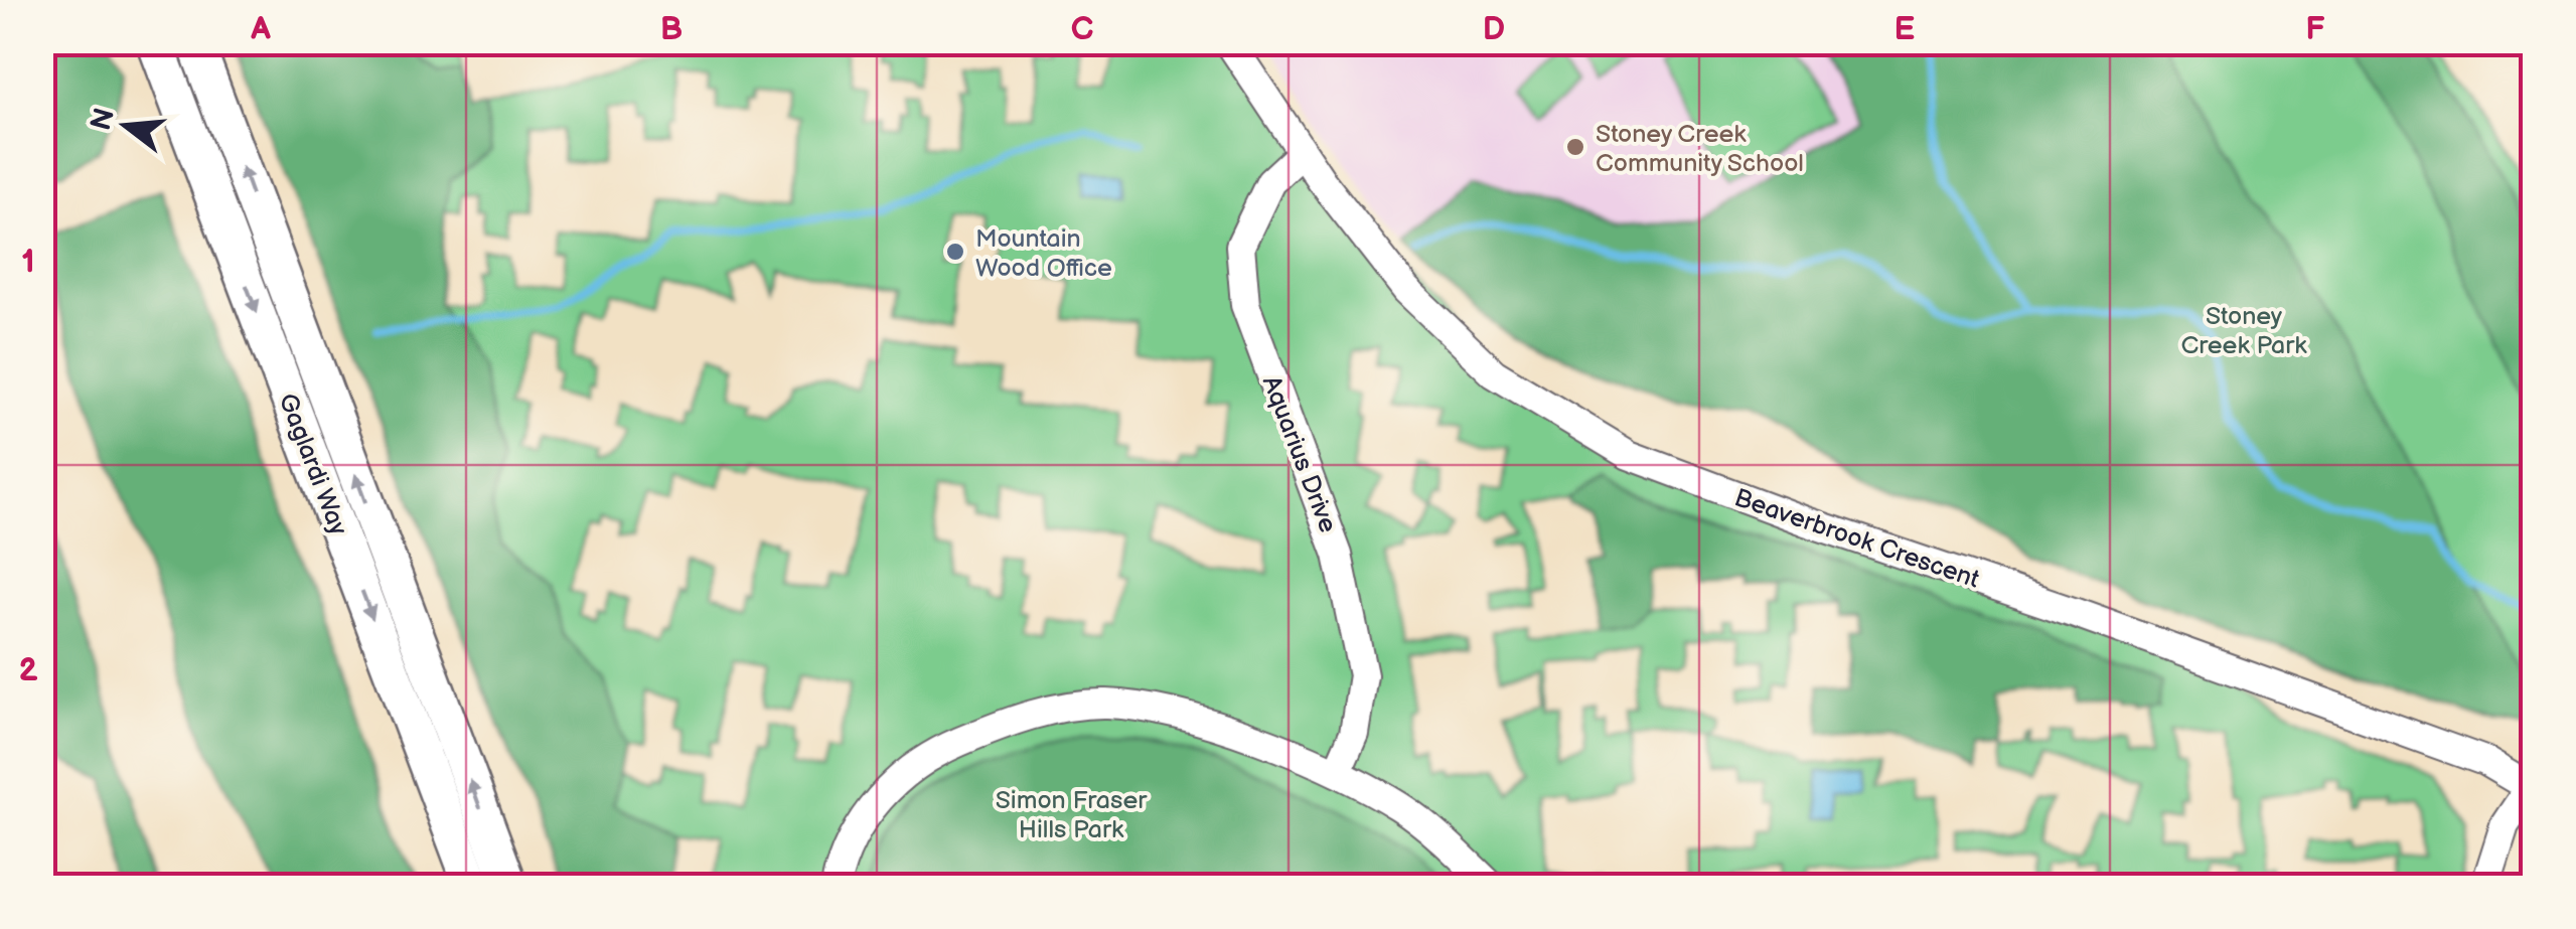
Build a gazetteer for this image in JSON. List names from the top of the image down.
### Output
{
  "streets": {
    "main road": ["Gaglardi Way"],
    "street": ["Aquarius Drive", "Beaverbrook Crescent"]
  },
  "crossings": [
    ["Aquarius Drive", "Beaverbrook Crescent"]
  ],
  "parks": ["Stoney Creek Park", "Simon Fraser Hills Park"],
  "places": ["Stoney Creek Community School", "Mountain Wood Office"],
  "north": "left",
  "grid": {
    "columns": [
      "A",
      "B",
      "C",
      "D",
      "E",
      "F"
    ],
    "rows": ["1", "2"]
  }
}
